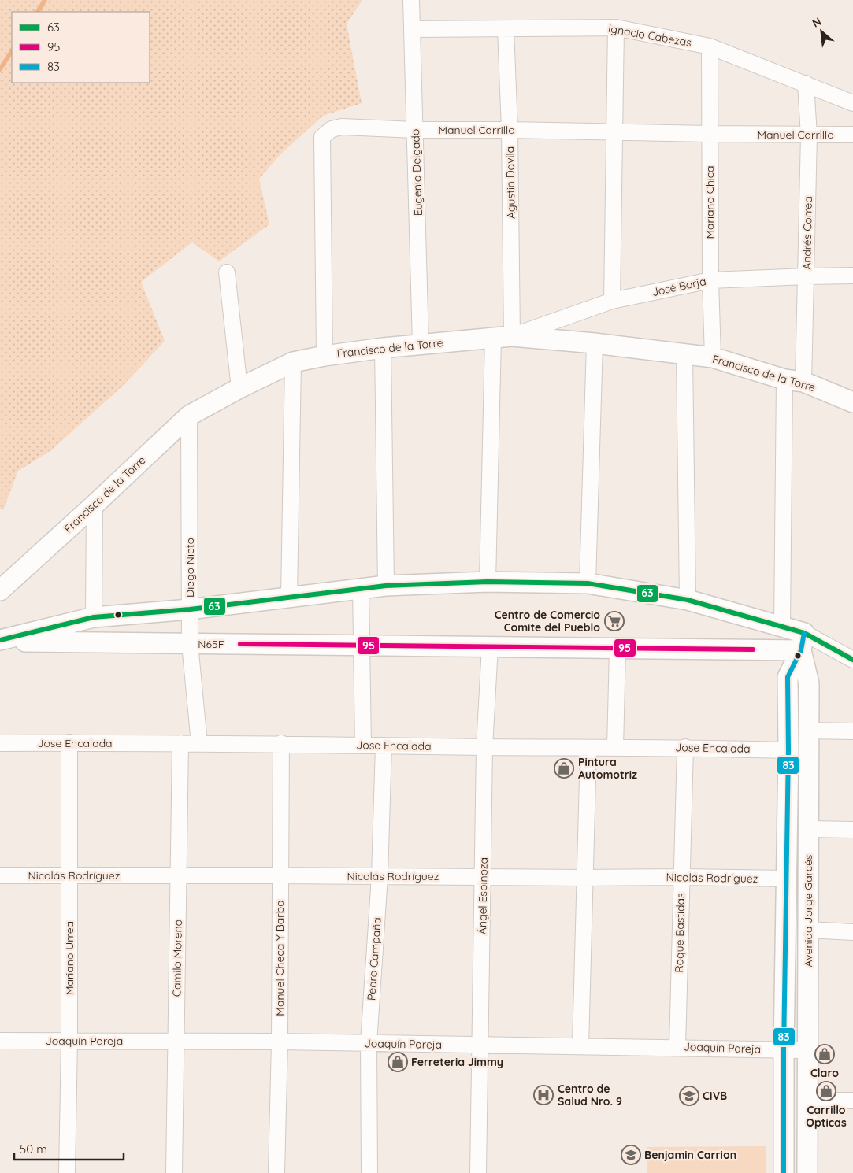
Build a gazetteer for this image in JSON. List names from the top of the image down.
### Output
{
  "streets": {
    "street": [
      "Ignacio Cabezas",
      "Manuel Carrillo",
      "Eugenio Delgado",
      "Agustin Davila",
      "Mariano Chica",
      "Andrés Correa",
      "José Borja",
      "Francisco de la Torre",
      "Diego Nieto",
      "N65F",
      "Jose Encalada",
      "Nicolás Rodríguez",
      "Ángel Espinoza",
      "Avenida Jorge Garcés",
      "Roque Bastidas",
      "Mariano Urrea",
      "Camilo Moreno",
      "Manuel Checa Y Barba",
      "Pedro Campaña",
      "Joaquín Pareja"
    ]
  },
  "crossings": [
    ["Ignacio Cabezas", "Eugenio Delgado"],
    ["Ignacio Cabezas", "Agustin Davila"],
    ["Ignacio Cabezas", "Mariano Chica"],
    ["Ignacio Cabezas", "Andrés Correa"],
    ["Manuel Carrillo", "Eugenio Delgado"],
    ["Manuel Carrillo", "Agustin Davila"],
    ["Manuel Carrillo", "Mariano Chica"],
    ["Manuel Carrillo", "Andrés Correa"],
    ["Manuel Carrillo", "Francisco de la Torre"],
    ["Eugenio Delgado", "Francisco de la Torre"],
    ["Agustin Davila", "José Borja"],
    ["Agustin Davila", "Francisco de la Torre"],
    ["Mariano Chica", "José Borja"],
    ["Mariano Chica", "Francisco de la Torre"],
    ["Andrés Correa", "José Borja"],
    ["Andrés Correa", "Francisco de la Torre"],
    ["José Borja", "Francisco de la Torre"],
    ["Francisco de la Torre", "Diego Nieto"],
    ["Diego Nieto", "N65F"],
    ["Diego Nieto", "Jose Encalada"],
    ["N65F", "Ángel Espinoza"],
    ["N65F", "Avenida Jorge Garcés"],
    ["Jose Encalada", "Ángel Espinoza"],
    ["Jose Encalada", "Avenida Jorge Garcés"],
    ["Jose Encalada", "Roque Bastidas"],
    ["Jose Encalada", "Mariano Urrea"],
    ["Jose Encalada", "Camilo Moreno"],
    ["Jose Encalada", "Manuel Checa Y Barba"],
    ["Jose Encalada", "Pedro Campaña"],
    ["Nicolás Rodríguez", "Ángel Espinoza"],
    ["Nicolás Rodríguez", "Avenida Jorge Garcés"],
    ["Nicolás Rodríguez", "Roque Bastidas"],
    ["Nicolás Rodríguez", "Mariano Urrea"],
    ["Nicolás Rodríguez", "Camilo Moreno"],
    ["Nicolás Rodríguez", "Manuel Checa Y Barba"],
    ["Nicolás Rodríguez", "Pedro Campaña"],
    ["Ángel Espinoza", "Joaquín Pareja"],
    ["Avenida Jorge Garcés", "Joaquín Pareja"],
    ["Roque Bastidas", "Joaquín Pareja"],
    ["Mariano Urrea", "Joaquín Pareja"],
    ["Camilo Moreno", "Joaquín Pareja"],
    ["Manuel Checa Y Barba", "Joaquín Pareja"],
    ["Pedro Campaña", "Joaquín Pareja"]
  ],
  "places": {
    "supermarket": ["Centro de Comercio Comite del Pueblo"],
    "shop": [
      "Pintura Automotriz",
      "Claro",
      "Ferreteria Jimmy",
      "Carrillo Opticas"
    ],
    "hospital": ["Centro de Salud Nro. 9"],
    "school or university": ["CIVB", "Benjamin Carrion"]
  },
  "lines": ["transit line 63", "transit line 83", "transit line 95"],
  "legend": ["63", "95", "83"],
  "scale_bar": "50 m",
  "north": "top left"
}
